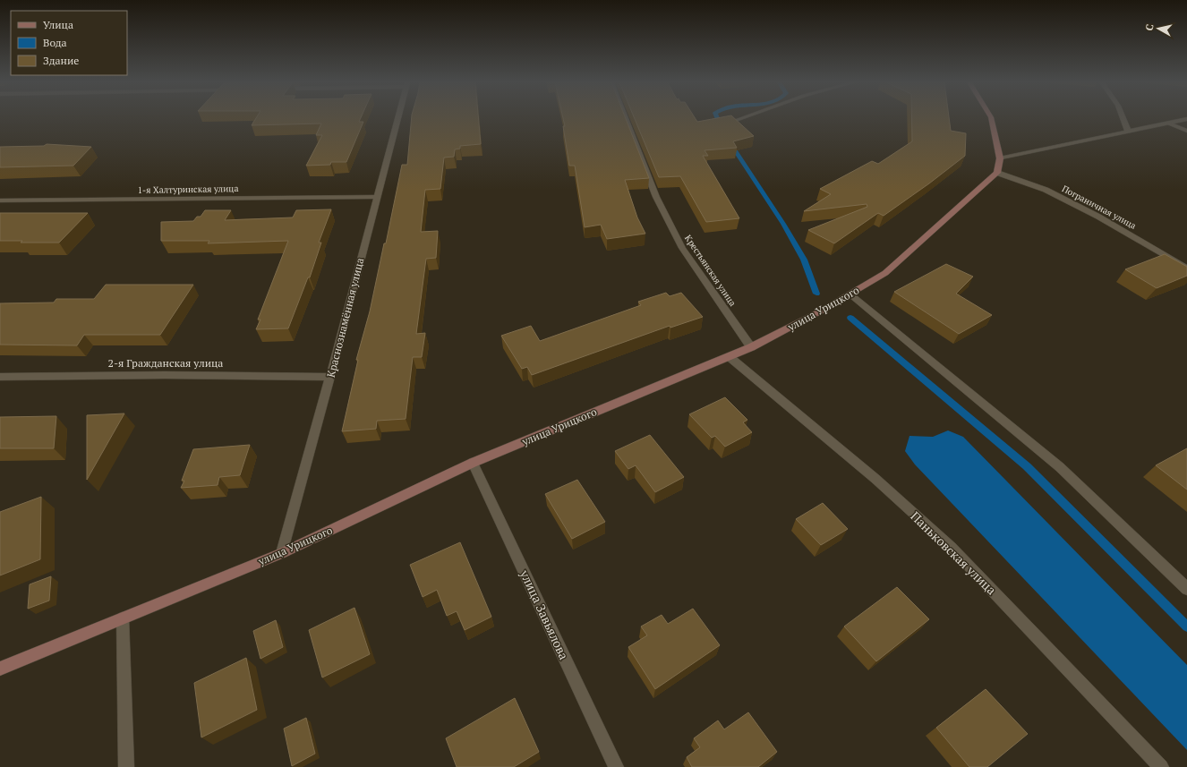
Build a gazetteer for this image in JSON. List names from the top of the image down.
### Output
{
  "streets": {
    "main road": ["улица Урицкого"],
    "street": [
      "1-я Халтуринская улица",
      "Пограничная улица",
      "Крестьянская улица",
      "Краснознамённая улица",
      "2-я Гражданская улица",
      "Паньковская улица",
      "улица Завьялова"
    ]
  },
  "crossings": [
    ["1-я Халтуринская улица", "Краснознамённая улица"],
    ["Пограничная улица", "улица Урицкого"],
    ["Крестьянская улица", "улица Урицкого"],
    ["улица Урицкого", "Краснознамённая улица"],
    ["улица Урицкого", "Паньковская улица"],
    ["улица Урицкого", "улица Завьялова"],
    ["Краснознамённая улица", "2-я Гражданская улица"]
  ],
  "legend": ["Улица", "Вода", "Здание"],
  "north": "left"
}
